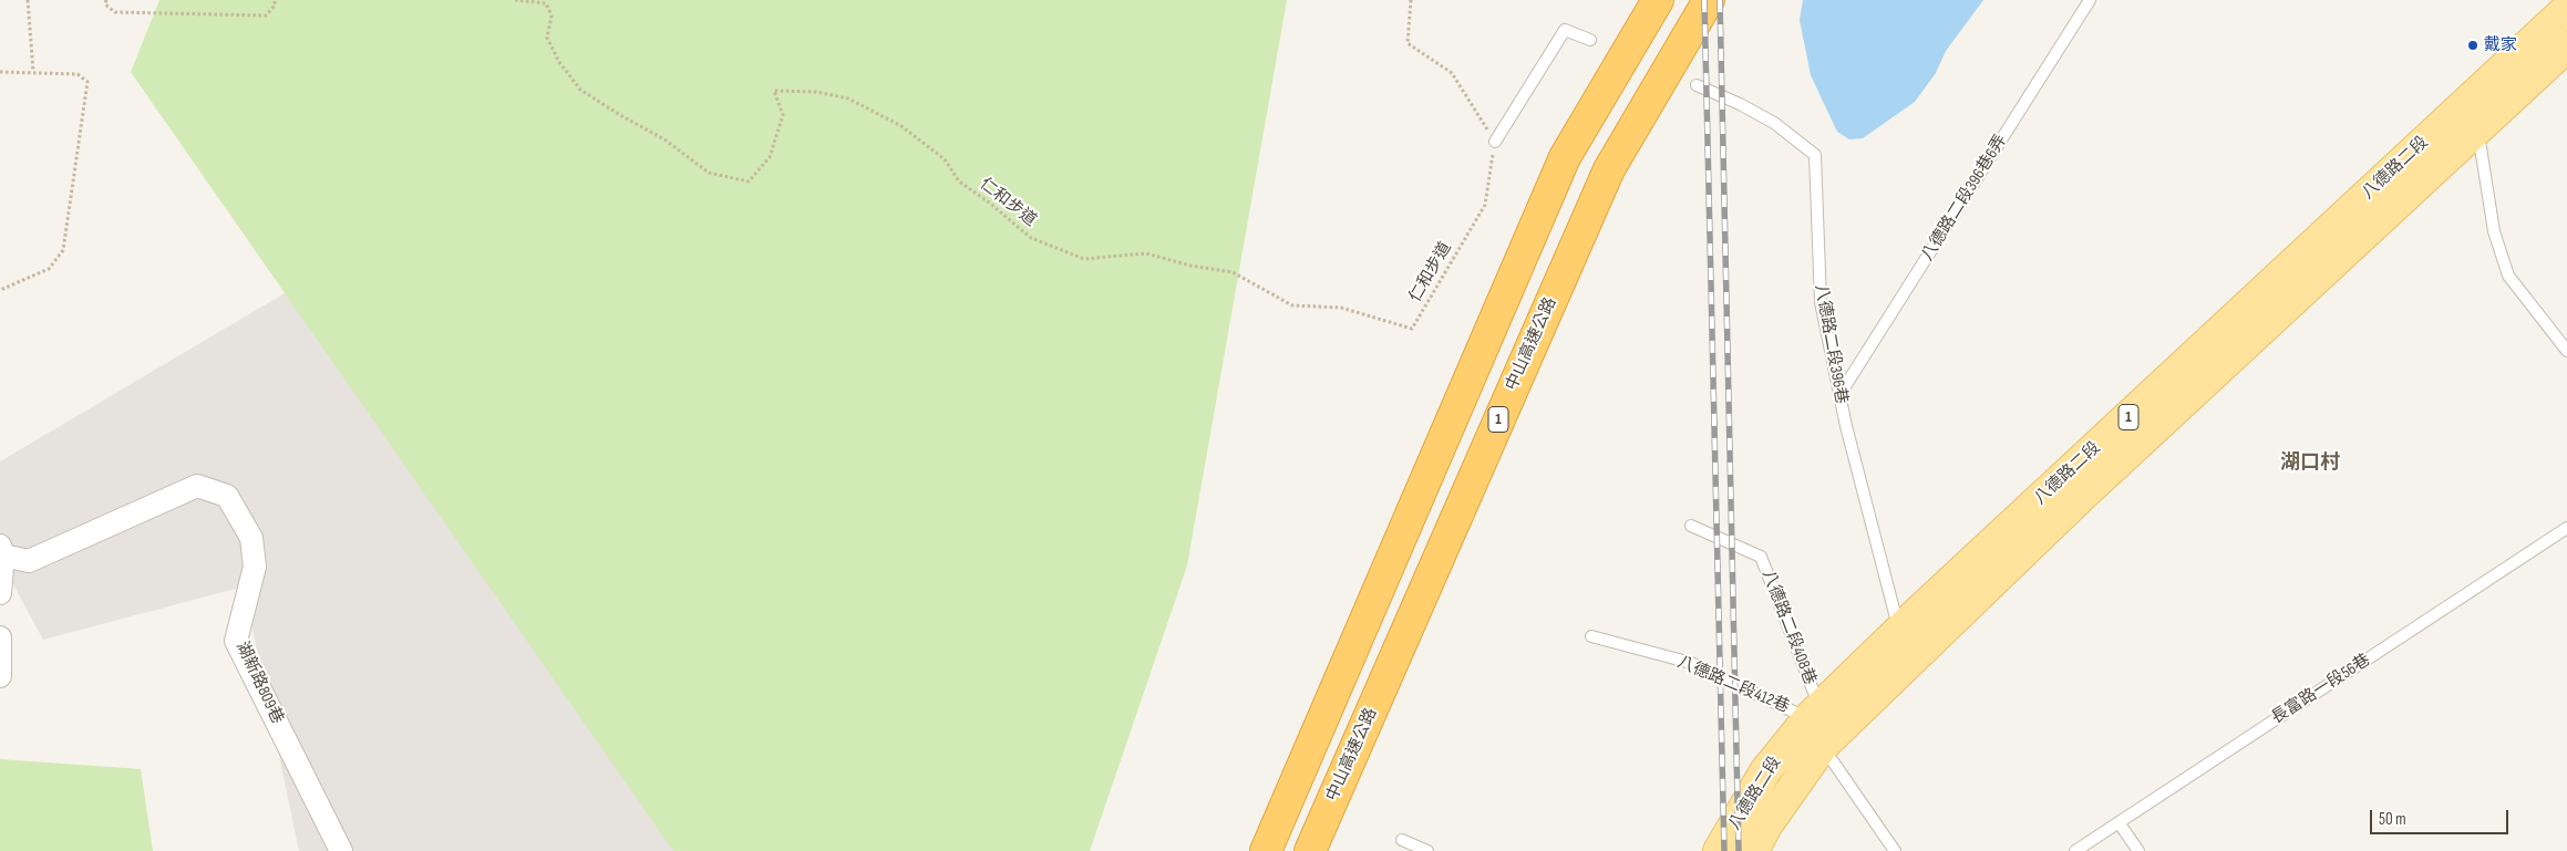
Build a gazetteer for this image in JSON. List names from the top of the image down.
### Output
{
  "streets": {
    "highway": ["中山高速公路", "1"],
    "main road": ["八德路二段"],
    "street": ["湖新路809巷"],
    "lane": [
      "八德路二段396巷6弄",
      "八德路二段396巷",
      "八德路二段408巷",
      "八德路二段412巷",
      "長富路一段56巷"
    ],
    "path": ["仁和步道"]
  },
  "crossings": [
    ["八德路二段", "八德路二段396巷"],
    ["八德路二段", "八德路二段408巷"],
    ["八德路二段", "八德路二段412巷"],
    ["八德路二段396巷6弄", "八德路二段396巷"],
    ["八德路二段408巷", "八德路二段412巷"]
  ],
  "districts": ["湖口村"],
  "places": ["戴家"],
  "scale_bar": "50 m"
}
